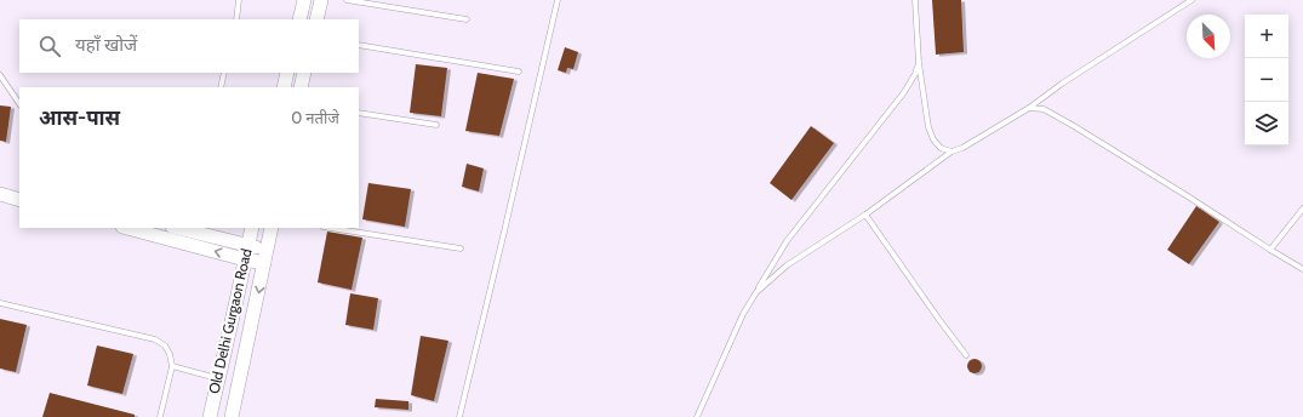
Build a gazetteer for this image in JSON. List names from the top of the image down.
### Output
{
  "streets": {
    "main road": ["Old Delhi Gurgaon Road"]
  },
  "north": "bottom right",
  "page": {
    "map_buttons": ["+", "−"],
    "search": "यहाँ खोजें",
    "heading": ["आस-पास", "0 नतीजे"]
  }
}
